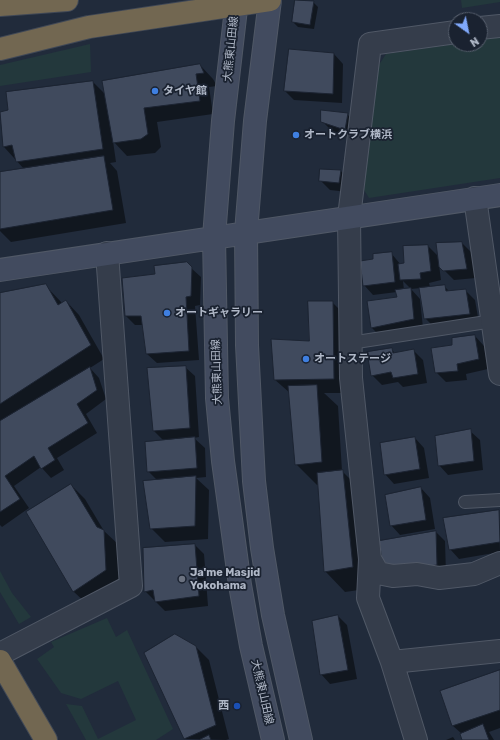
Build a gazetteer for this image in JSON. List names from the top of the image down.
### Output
{
  "streets": {
    "street": ["大熊東山田線"]
  },
  "places": [
    "タイヤ館",
    "オートクラブ横浜",
    "オートギャラリー",
    "オートステージ",
    "Ja'me Masjid Yokohama",
    "西"
  ],
  "north": "bottom right"
}
